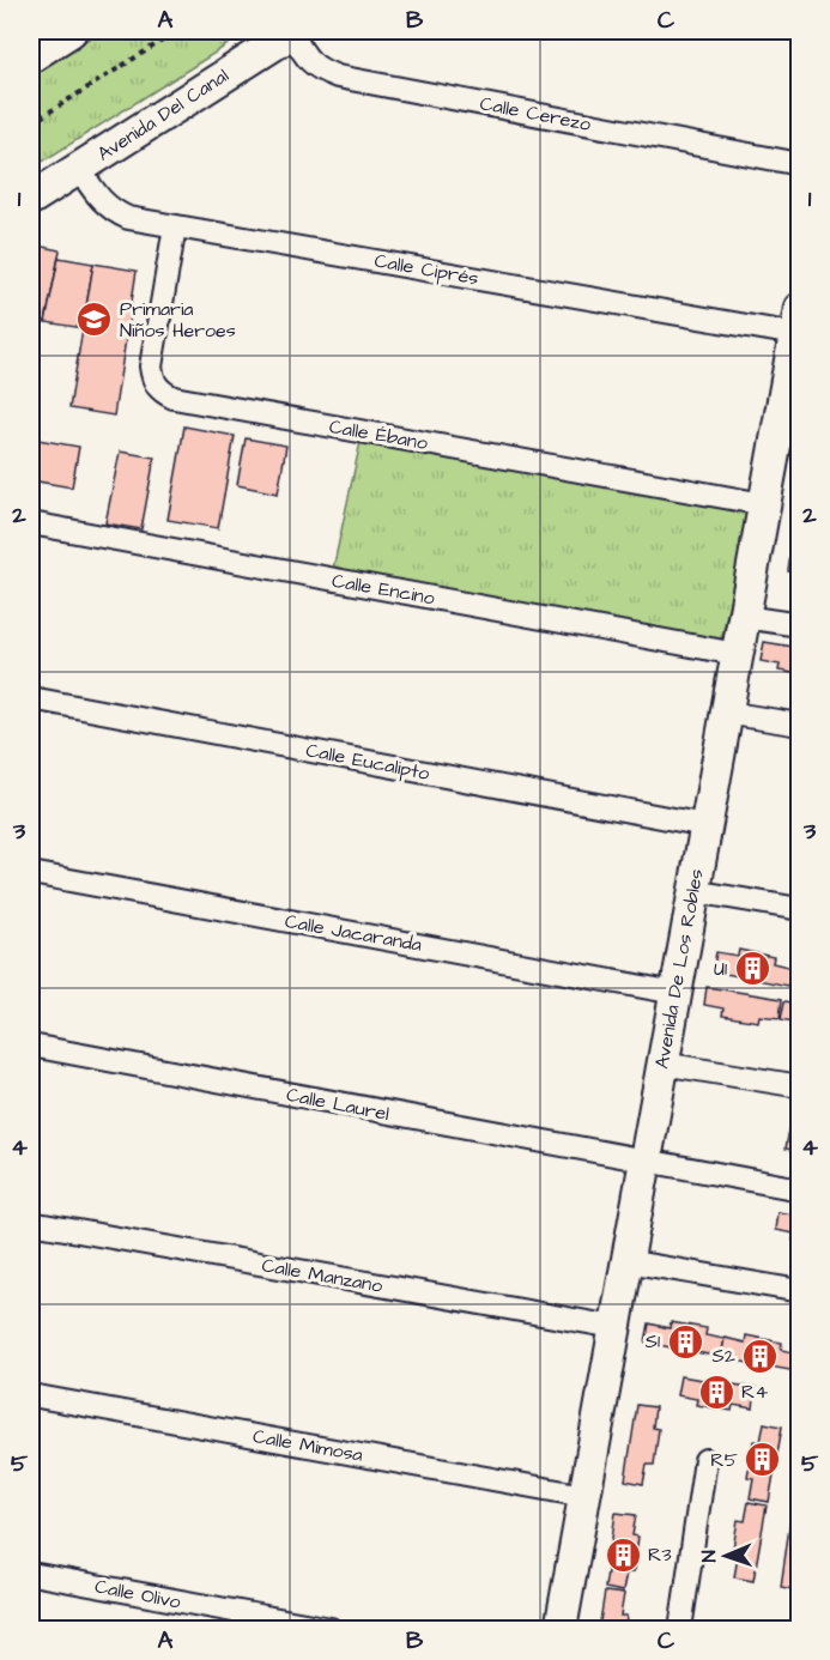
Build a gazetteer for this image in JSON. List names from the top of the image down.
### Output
{
  "streets": {
    "street": [
      "Calle Cerezo",
      "Avenida Del Canal",
      "Calle Ciprés",
      "Calle Ébano",
      "Calle Encino",
      "Calle Eucalipto",
      "Calle Jacaranda",
      "Avenida De Los Robles",
      "Calle Laurel",
      "Calle Manzano",
      "Calle Mimosa",
      "Calle Olivo"
    ]
  },
  "crossings": [
    ["Calle Cerezo", "Avenida Del Canal"],
    ["Avenida Del Canal", "Calle Ciprés"],
    ["Calle Ciprés", "Calle Ébano"],
    ["Calle Ciprés", "Avenida De Los Robles"],
    ["Calle Ébano", "Avenida De Los Robles"],
    ["Calle Encino", "Avenida De Los Robles"],
    ["Calle Eucalipto", "Avenida De Los Robles"],
    ["Calle Jacaranda", "Avenida De Los Robles"],
    ["Avenida De Los Robles", "Calle Laurel"],
    ["Avenida De Los Robles", "Calle Manzano"],
    ["Avenida De Los Robles", "Calle Mimosa"]
  ],
  "places": {
    "school or university": ["Primaria Niños Heroes"],
    "building": [
      "U1",
      "S1",
      "S2",
      "R4",
      "R5",
      "R3"
    ]
  },
  "north": "left",
  "grid": {
    "columns": ["A", "B", "C"],
    "rows": [
      "1",
      "2",
      "3",
      "4",
      "5"
    ]
  }
}
